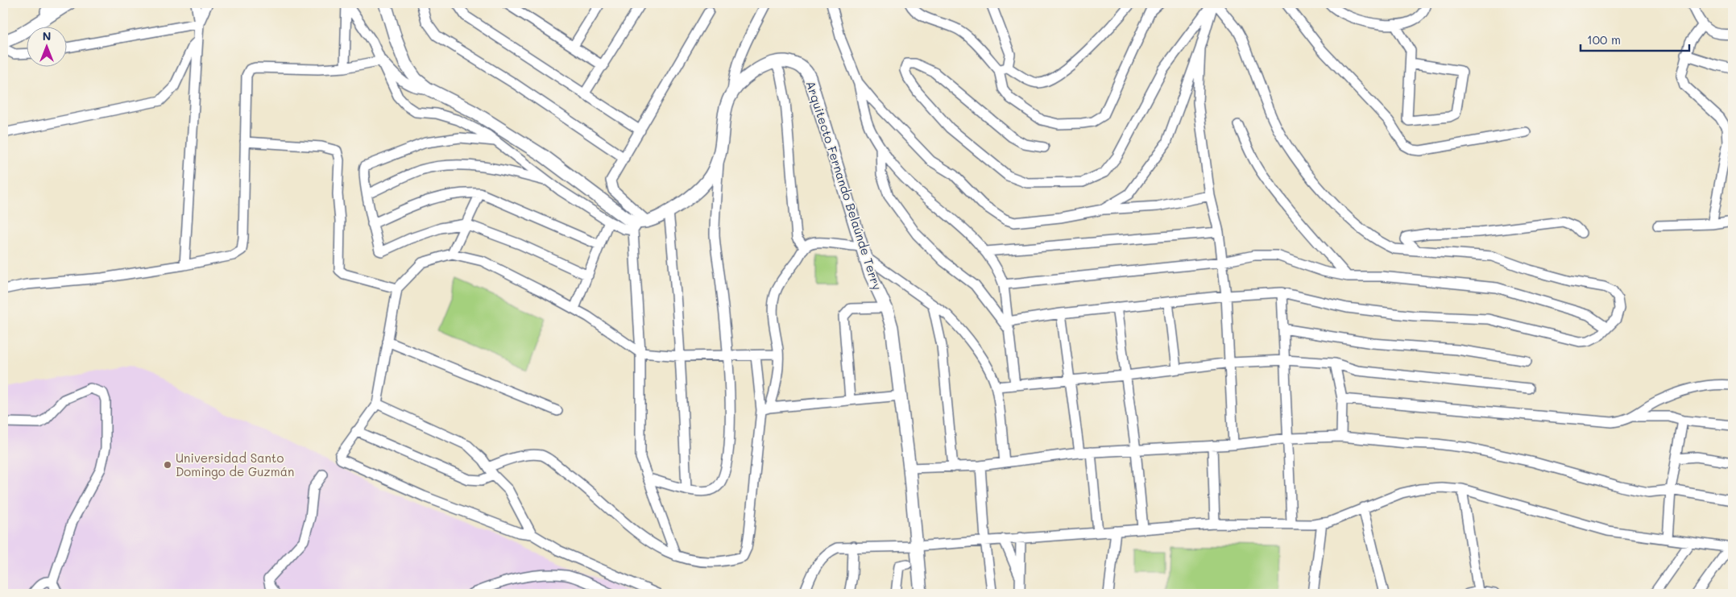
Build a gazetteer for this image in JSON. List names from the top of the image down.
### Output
{
  "streets": {
    "main road": ["Arquitecto Fernando Belaúnde Terry"]
  },
  "places": ["Universidad Santo Domingo de Guzmán"],
  "scale_bar": "100 m",
  "north": "top"
}
